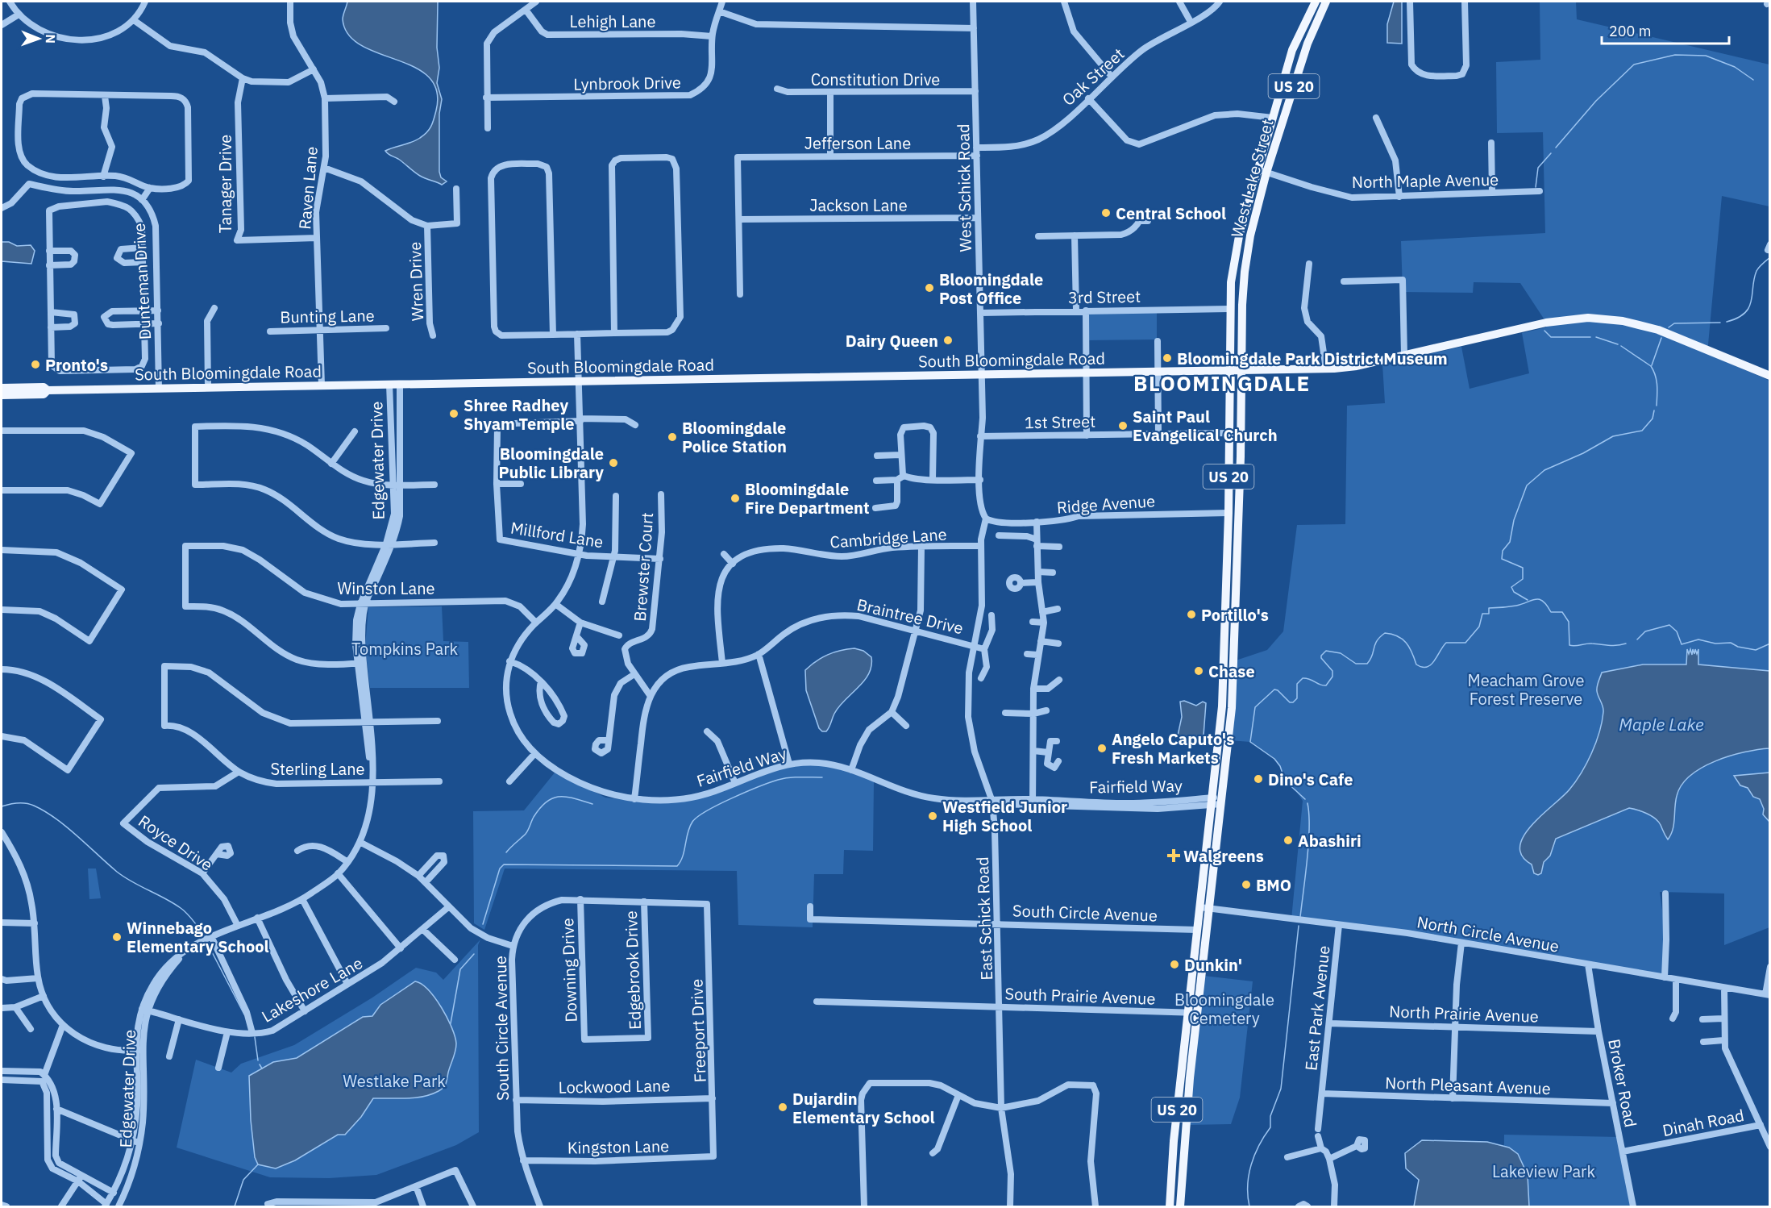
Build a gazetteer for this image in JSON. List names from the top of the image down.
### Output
{
  "streets": {
    "main road": ["US 20", "West Lake Street", "South Bloomingdale Road"],
    "street": [
      "Lehigh Lane",
      "Oak Street",
      "Constitution Drive",
      "Lynbrook Drive",
      "Jefferson Lane",
      "North Maple Avenue",
      "Tanager Drive",
      "Raven Lane",
      "West Schick Road",
      "Jackson Lane",
      "Dunteman Drive",
      "Wren Drive",
      "3rd Street",
      "Bunting Lane",
      "1st Street",
      "Edgewater Drive",
      "Ridge Avenue",
      "Millford Lane",
      "Cambridge Lane",
      "Brewster Court",
      "Winston Lane",
      "Braintree Drive",
      "Fairfield Way",
      "Sterling Lane",
      "Royce Drive",
      "South Circle Avenue",
      "East Schick Road",
      "North Circle Avenue",
      "Downing Drive",
      "Edgebrook Drive",
      "Lakeshore Lane",
      "South Prairie Avenue",
      "East Park Avenue",
      "North Prairie Avenue",
      "Freeport Drive",
      "Broker Road",
      "North Pleasant Avenue",
      "Lockwood Lane",
      "Dinah Road",
      "Kingston Lane"
    ]
  },
  "crossings": [
    ["Lehigh Lane", "Lynbrook Drive"],
    ["Oak Street", "West Schick Road"],
    ["Constitution Drive", "West Schick Road"],
    ["US 20", "West Lake Street"],
    ["US 20", "South Bloomingdale Road"],
    ["US 20", "1st Street"],
    ["US 20", "Ridge Avenue"],
    ["US 20", "Fairfield Way"],
    ["US 20", "South Circle Avenue"],
    ["US 20", "North Circle Avenue"],
    ["US 20", "South Prairie Avenue"],
    ["Jefferson Lane", "West Schick Road"],
    ["Jefferson Lane", "Jackson Lane"],
    ["West Lake Street", "North Maple Avenue"],
    ["West Lake Street", "3rd Street"],
    ["West Lake Street", "South Bloomingdale Road"],
    ["Tanager Drive", "Raven Lane"],
    ["Raven Lane", "Wren Drive"],
    ["Raven Lane", "Bunting Lane"],
    ["Raven Lane", "South Bloomingdale Road"],
    ["West Schick Road", "Jackson Lane"],
    ["West Schick Road", "3rd Street"],
    ["West Schick Road", "South Bloomingdale Road"],
    ["Dunteman Drive", "South Bloomingdale Road"],
    ["South Bloomingdale Road", "Edgewater Drive"],
    ["Edgewater Drive", "Winston Lane"],
    ["Edgewater Drive", "Sterling Lane"],
    ["Edgewater Drive", "Royce Drive"],
    ["Edgewater Drive", "Lakeshore Lane"],
    ["Ridge Avenue", "East Schick Road"],
    ["Millford Lane", "Brewster Court"],
    ["Cambridge Lane", "East Schick Road"],
    ["Braintree Drive", "Fairfield Way"],
    ["Braintree Drive", "East Schick Road"],
    ["Fairfield Way", "East Schick Road"],
    ["Sterling Lane", "Royce Drive"],
    ["South Circle Avenue", "East Schick Road"],
    ["South Circle Avenue", "Downing Drive"],
    ["South Circle Avenue", "Edgebrook Drive"],
    ["South Circle Avenue", "Freeport Drive"],
    ["South Circle Avenue", "Lockwood Lane"],
    ["South Circle Avenue", "Kingston Lane"],
    ["East Schick Road", "South Prairie Avenue"],
    ["North Circle Avenue", "East Park Avenue"],
    ["North Circle Avenue", "Broker Road"],
    ["Downing Drive", "Edgebrook Drive"],
    ["East Park Avenue", "North Prairie Avenue"],
    ["East Park Avenue", "North Pleasant Avenue"],
    ["North Prairie Avenue", "Broker Road"],
    ["Freeport Drive", "Lockwood Lane"],
    ["Freeport Drive", "Kingston Lane"],
    ["Broker Road", "North Pleasant Avenue"],
    ["Broker Road", "Dinah Road"]
  ],
  "districts": ["BLOOMINGDALE"],
  "water": ["Maple Lake"],
  "parks": [
    "Tompkins Park",
    "Meacham Grove Forest Preserve",
    "Bloomingdale Cemetery",
    "Westlake Park",
    "Lakeview Park"
  ],
  "places": {
    "other": [
      "Central School",
      "Bloomingdale Post Office",
      "Dairy Queen",
      "Bloomingdale Park District Museum",
      "Pronto's",
      "Shree Radhey Shyam Temple",
      "Saint Paul Evangelical Church",
      "Bloomingdale Police Station",
      "Bloomingdale Public Library",
      "Bloomingdale Fire Department",
      "Portillo's",
      "Chase",
      "Angelo Caputo's Fresh Markets",
      "Dino's Cafe",
      "Westfield Junior High School",
      "Abashiri",
      "BMO",
      "Winnebago Elementary School",
      "Dunkin'",
      "Dujardin Elementary School"
    ],
    "health": ["Walgreens"]
  },
  "scale_bar": "200 m",
  "north": "right"
}
